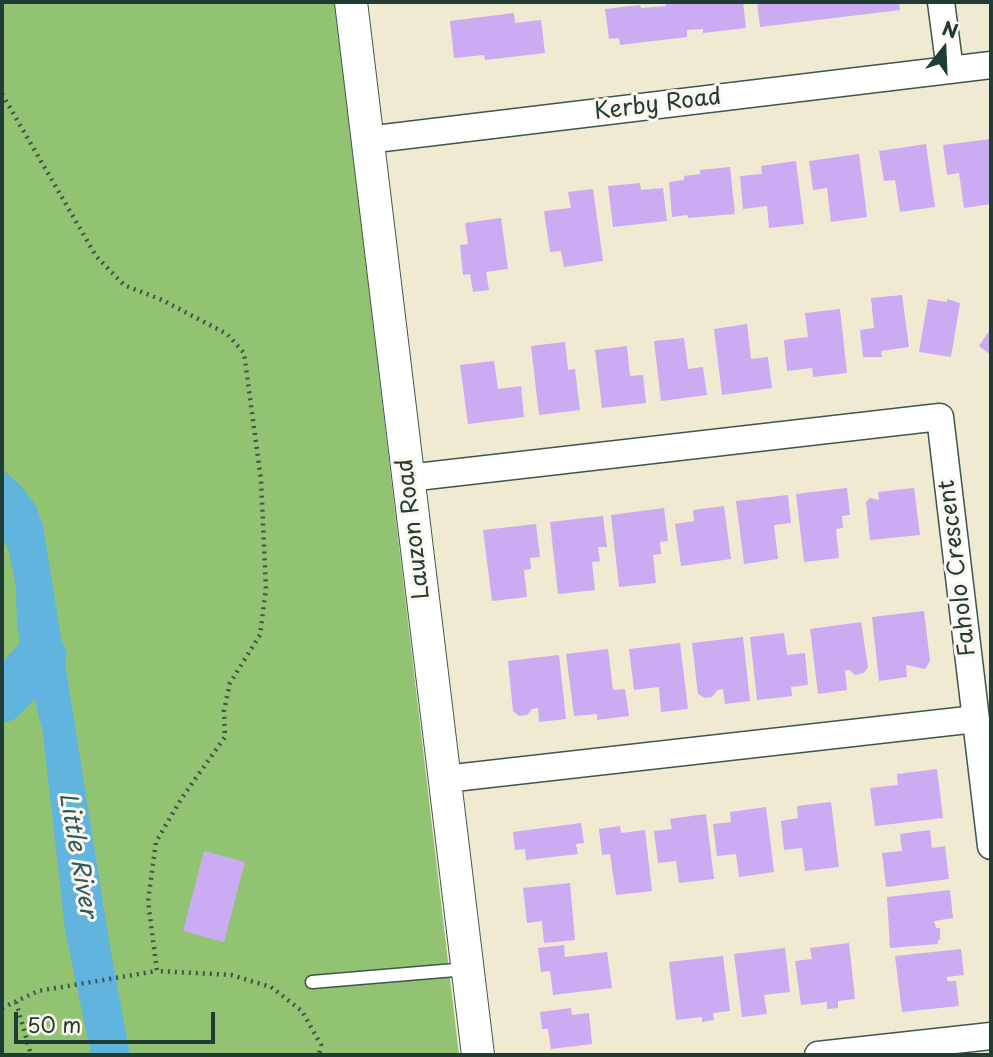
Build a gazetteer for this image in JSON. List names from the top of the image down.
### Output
{
  "streets": {
    "street": ["Kerby Road", "Lauzon Road", "Faholo Crescent"]
  },
  "crossings": [
    ["Kerby Road", "Lauzon Road"],
    ["Lauzon Road", "Faholo Crescent"]
  ],
  "water": ["Little River"],
  "scale_bar": "50 m",
  "north": "top"
}
